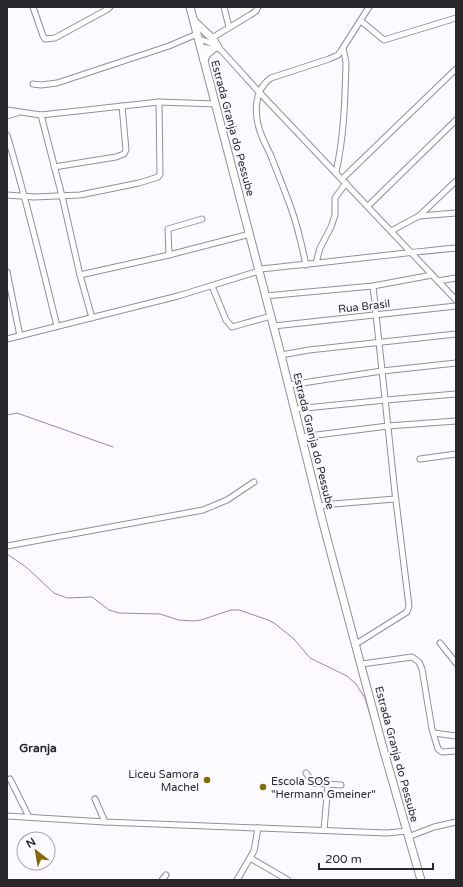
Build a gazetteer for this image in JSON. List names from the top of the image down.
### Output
{
  "streets": {
    "main road": ["Estrada Granja do Pessube"],
    "street": ["Rua Brasil"]
  },
  "crossings": [
    ["Estrada Granja do Pessube", "Rua Brasil"]
  ],
  "districts": ["Granja"],
  "places": ["Liceu Samora Machel", "Escola SOS \"Hermann Gmeiner\""],
  "scale_bar": "200 m",
  "north": "top left"
}
